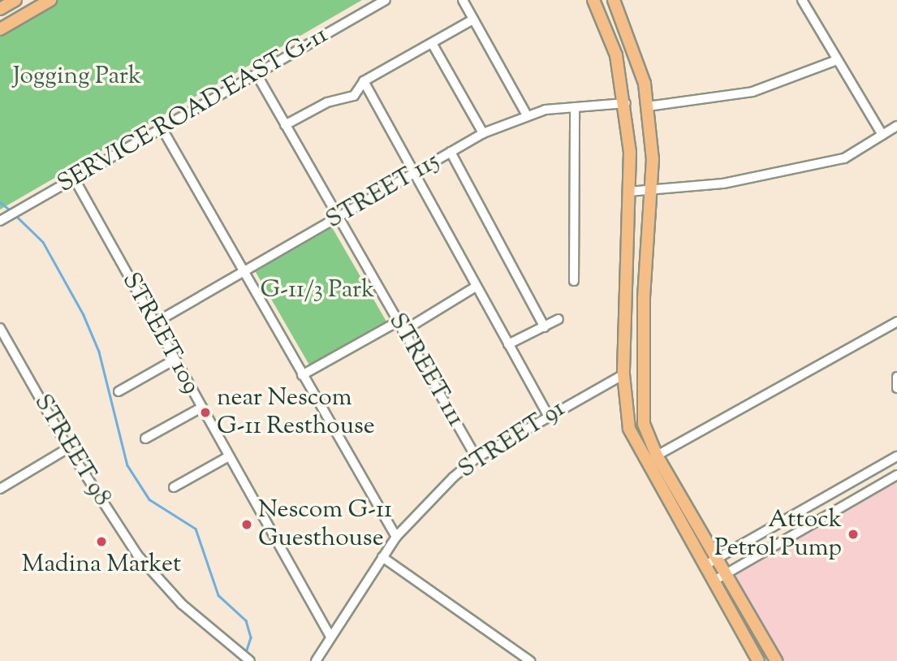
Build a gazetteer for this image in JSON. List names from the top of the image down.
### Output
{
  "streets": {
    "street": [
      "SERVICE ROAD EAST G-11",
      "STREET 115",
      "STREET 109",
      "STREET 111",
      "STREET 91",
      "STREET 98"
    ]
  },
  "crossings": [
    ["SERVICE ROAD EAST G-11", "STREET 109"],
    ["SERVICE ROAD EAST G-11", "STREET 111"],
    ["STREET 115", "STREET 109"],
    ["STREET 115", "STREET 111"],
    ["STREET 109", "STREET 91"],
    ["STREET 111", "STREET 91"]
  ],
  "parks": ["Jogging Park", "G-11/3 Park"],
  "places": [
    "near Nescom G-11 Resthouse",
    "Nescom G-11 Guesthouse",
    "Attock Petrol Pump",
    "Madina Market"
  ]
}
